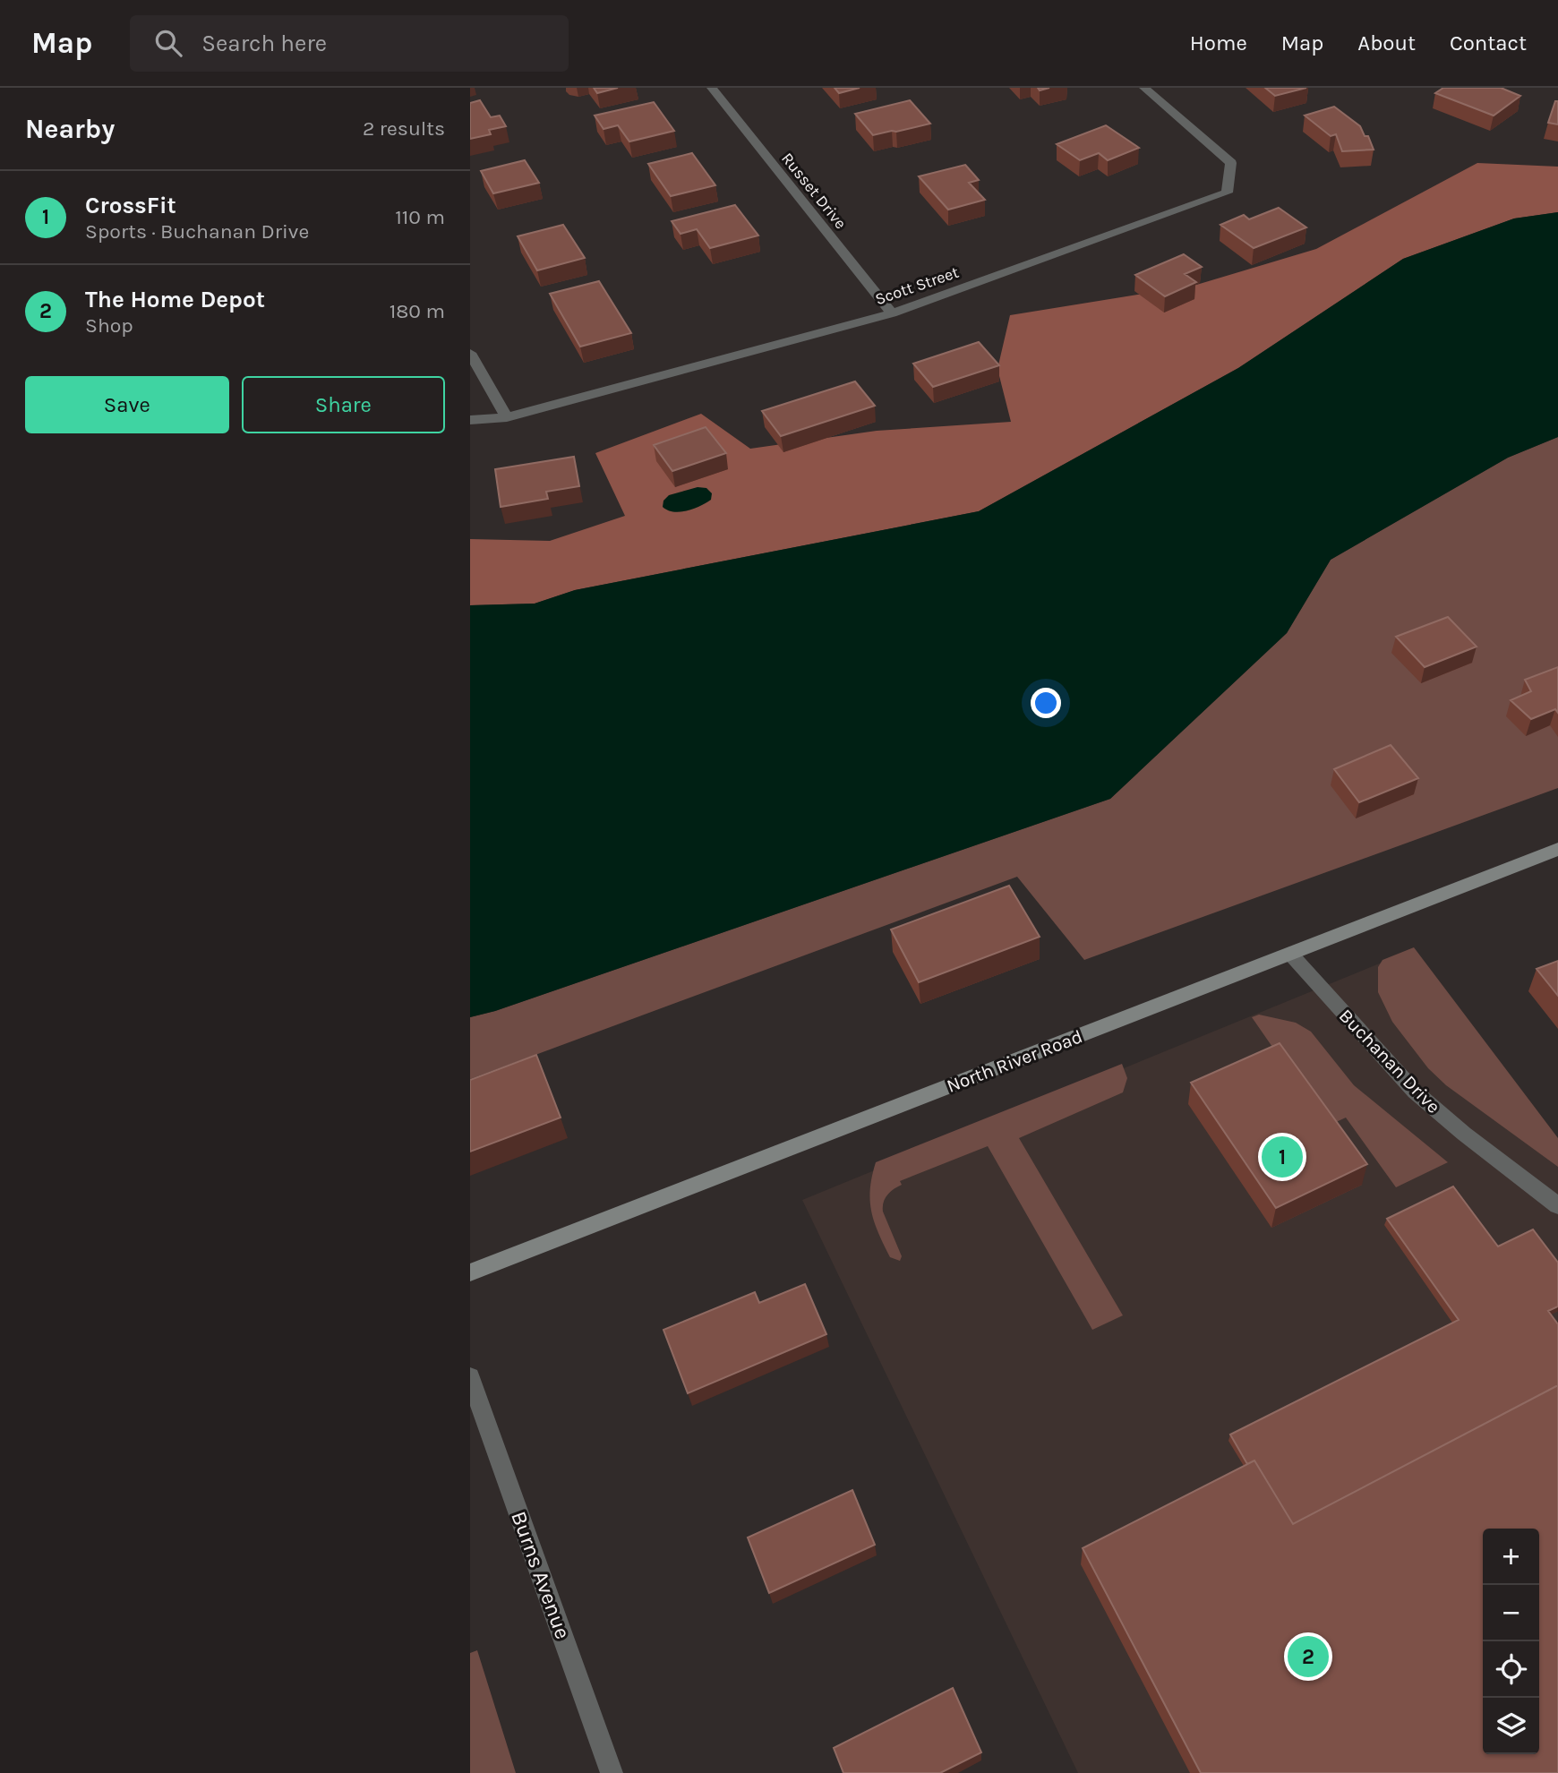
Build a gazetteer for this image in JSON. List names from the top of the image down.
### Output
{
  "streets": {
    "main road": ["North River Road"],
    "street": [
      "Russet Drive",
      "Scott Street",
      "Buchanan Drive",
      "Burns Avenue"
    ]
  },
  "crossings": [
    ["Russet Drive", "Scott Street"],
    ["North River Road", "Buchanan Drive"]
  ],
  "page": {
    "header": "Map",
    "search": "Search here",
    "nav": [
      "Home",
      "Map",
      "About",
      "Contact"
    ],
    "heading": ["Nearby", "2 results"],
    "list": [
      {
        "mark": "1",
        "name": "CrossFit",
        "note": "Sports · Buchanan Drive",
        "value": "110 m"
      },
      {
        "mark": "2",
        "name": "The Home Depot",
        "note": "Shop",
        "value": "180 m"
      }
    ],
    "buttons": ["Save", "Share"],
    "pins": ["1", "2"],
    "map_buttons": ["+", "−"]
  }
}
